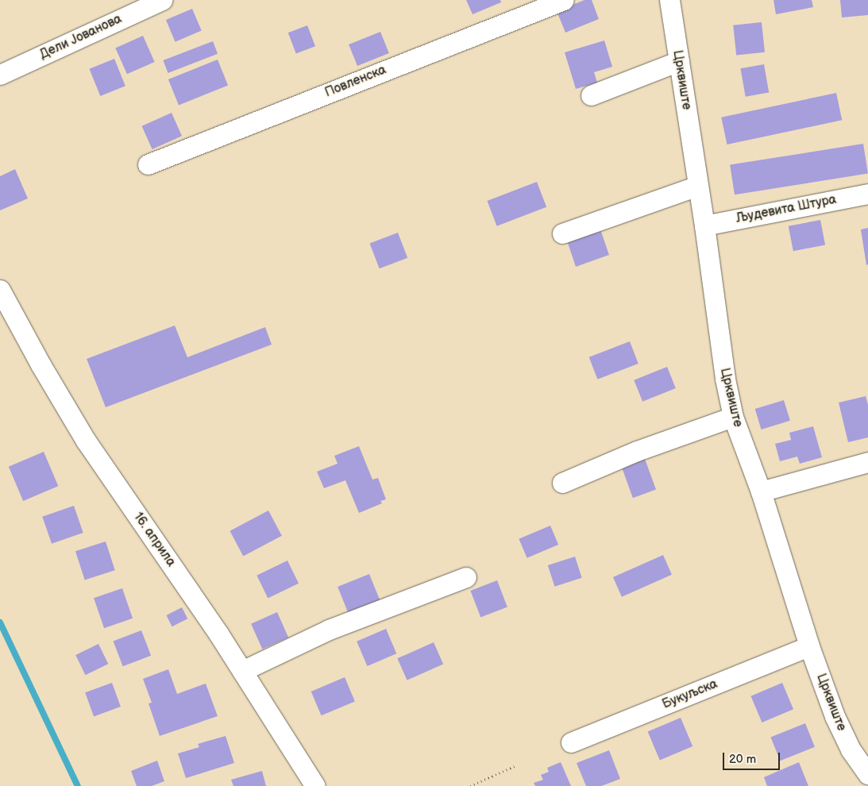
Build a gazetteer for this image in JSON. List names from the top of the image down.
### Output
{
  "streets": {
    "street": [
      "Дели Јованова",
      "Црквиште",
      "Повленска",
      "Људевита Штура",
      "16. априла",
      "Букуљска"
    ]
  },
  "crossings": [
    ["Црквиште", "Људевита Штура"],
    ["Црквиште", "Букуљска"]
  ],
  "scale_bar": "20 m"
}
